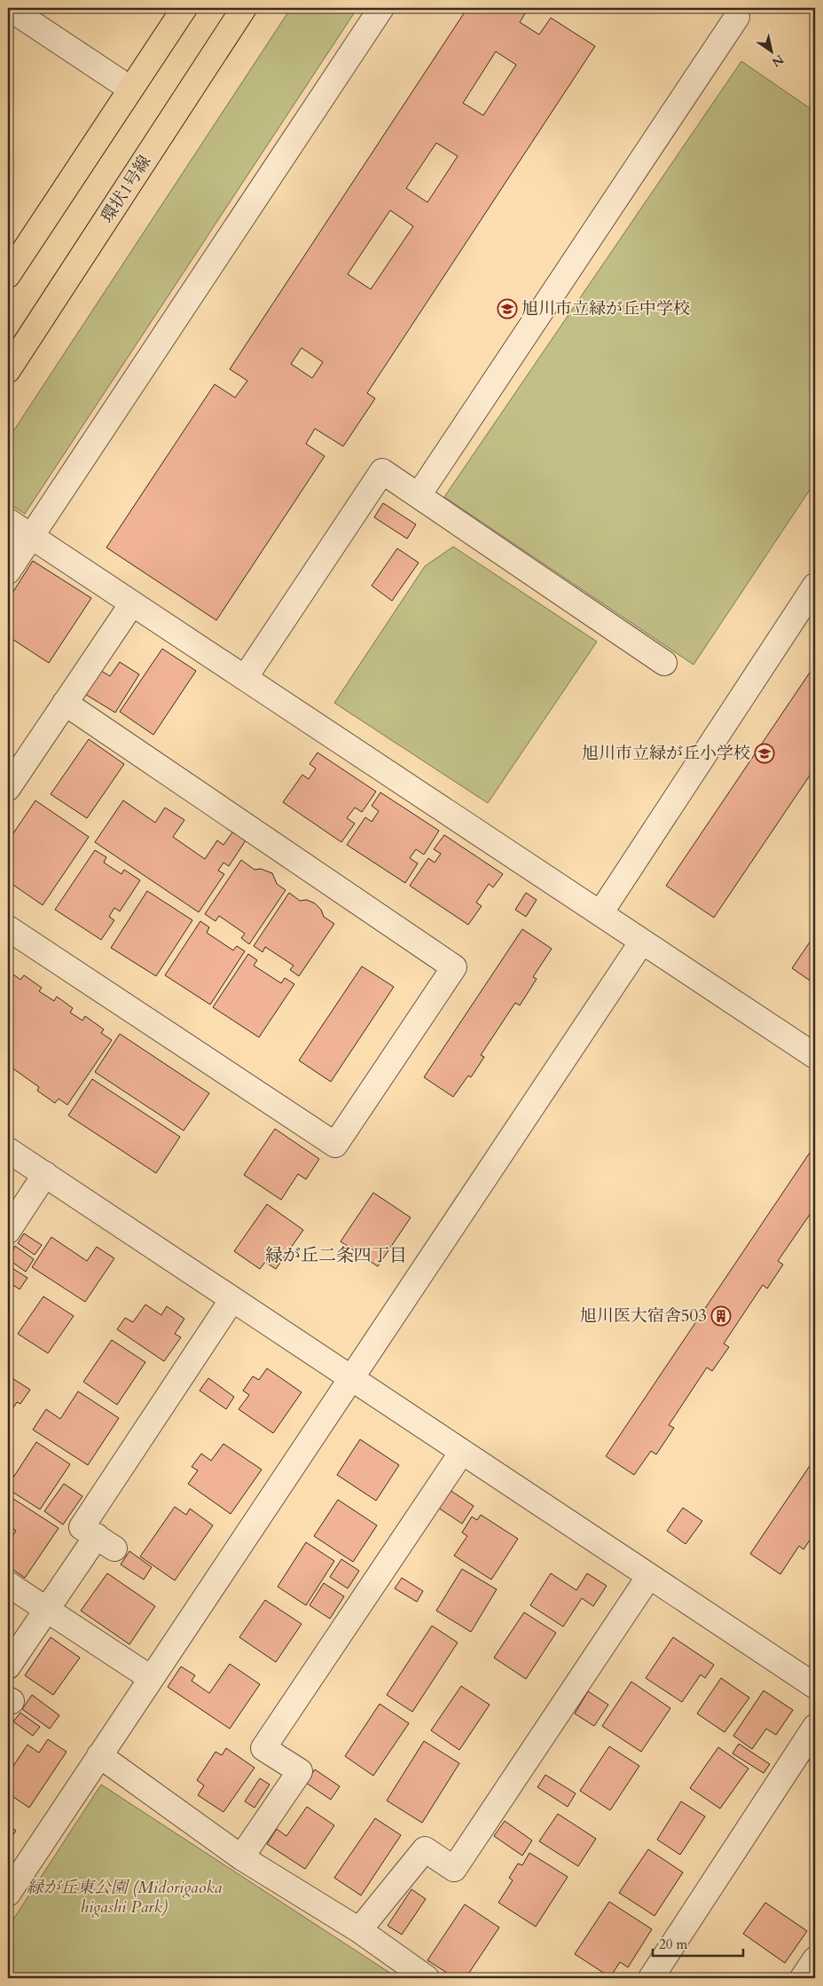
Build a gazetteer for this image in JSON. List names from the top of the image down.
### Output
{
  "streets": {
    "main road": ["環状1号線"]
  },
  "districts": ["緑が丘二条四丁目"],
  "parks": ["緑が丘東公園 (Midorigaoka higashi Park)"],
  "places": {
    "school or university": ["旭川市立緑が丘中学校", "旭川市立緑が丘小学校"],
    "building": ["旭川医大宿舎503"]
  },
  "scale_bar": "20 m",
  "north": "bottom right"
}
